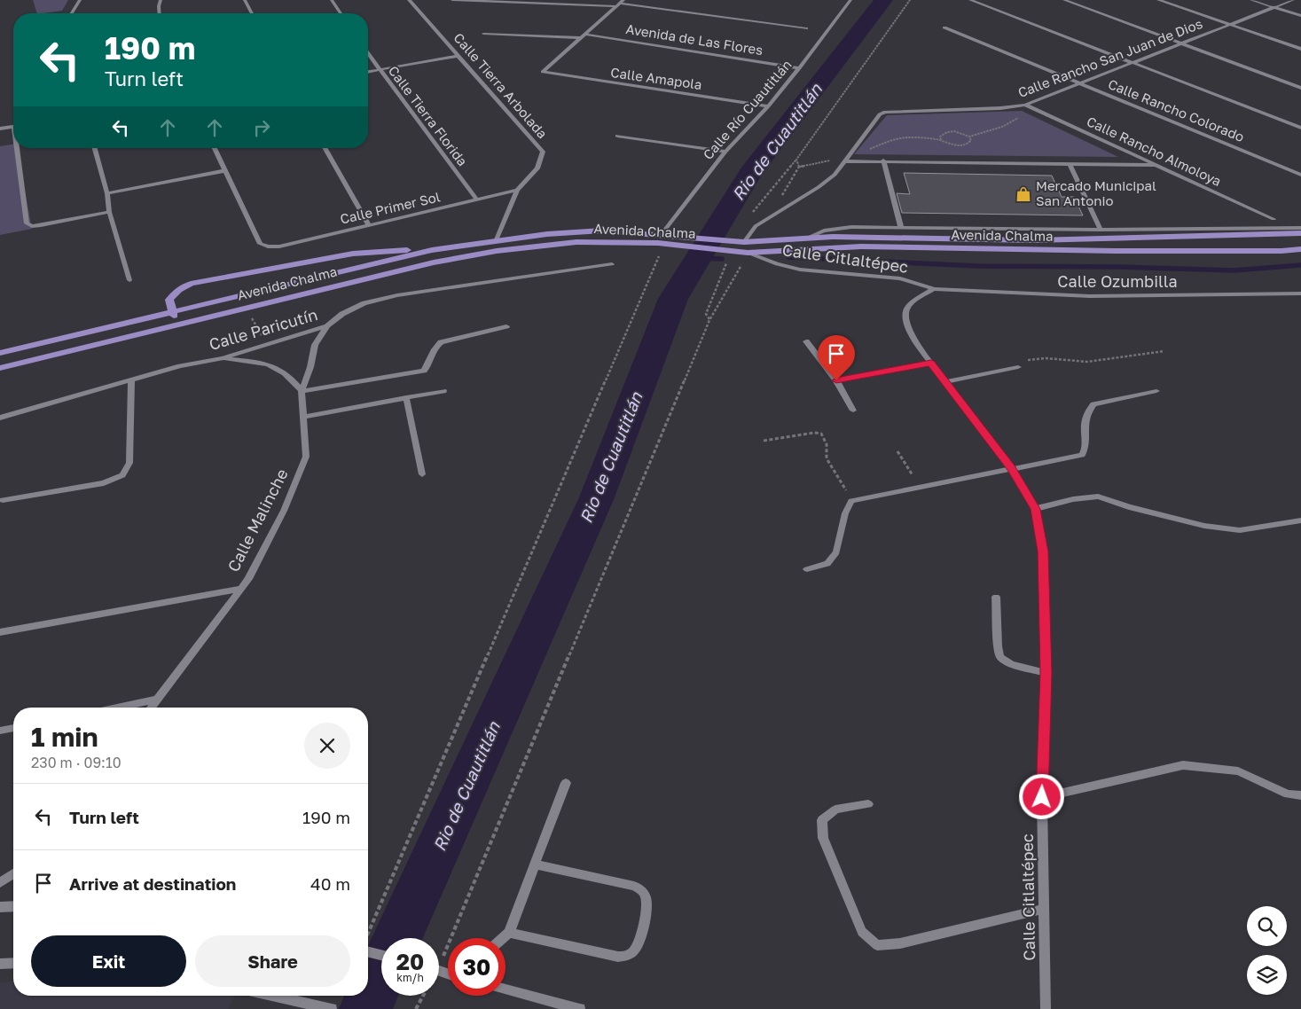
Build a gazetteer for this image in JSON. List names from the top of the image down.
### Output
{
  "streets": {
    "main road": ["Avenida Chalma"],
    "street": [
      "Avenida de Las Flores",
      "Calle Rancho San Juan de Dios",
      "Calle Amapola",
      "Calle Tierra Arbolada",
      "Calle Río Cuautitlán",
      "Calle Rancho Colorado",
      "Calle Tierra Florida",
      "Calle Rancho Almoloya",
      "Calle Primer Sol",
      "Calle Citlaltépec",
      "Calle Ozumbilla",
      "Calle Paricutín",
      "Calle Malinche"
    ]
  },
  "crossings": [
    ["Avenida de Las Flores", "Calle Río Cuautitlán"],
    ["Calle Rancho San Juan de Dios", "Calle Rancho Colorado"],
    ["Calle Rancho San Juan de Dios", "Calle Rancho Almoloya"],
    ["Calle Rancho San Juan de Dios", "Avenida Chalma"],
    ["Calle Amapola", "Calle Río Cuautitlán"],
    ["Calle Tierra Arbolada", "Calle Primer Sol"],
    ["Calle Tierra Arbolada", "Avenida Chalma"],
    ["Calle Río Cuautitlán", "Avenida Chalma"],
    ["Calle Tierra Florida", "Calle Primer Sol"],
    ["Avenida Chalma", "Calle Citlaltépec"],
    ["Calle Citlaltépec", "Calle Ozumbilla"],
    ["Calle Paricutín", "Calle Malinche"]
  ],
  "water": ["Rio de Cuautitlán"],
  "places": {
    "shop": ["Mercado Municipal San Antonio"]
  },
  "page": {
    "turn": ["190 m", "Turn left"],
    "heading": ["1 min", "230 m · 09:10"],
    "list": [
      {
        "name": "Turn left",
        "value": "190 m"
      },
      {
        "name": "Arrive at destination",
        "value": "40 m"
      }
    ],
    "buttons": ["Exit", "Share"],
    "speed": "20 km/h",
    "limit": "30"
  }
}
